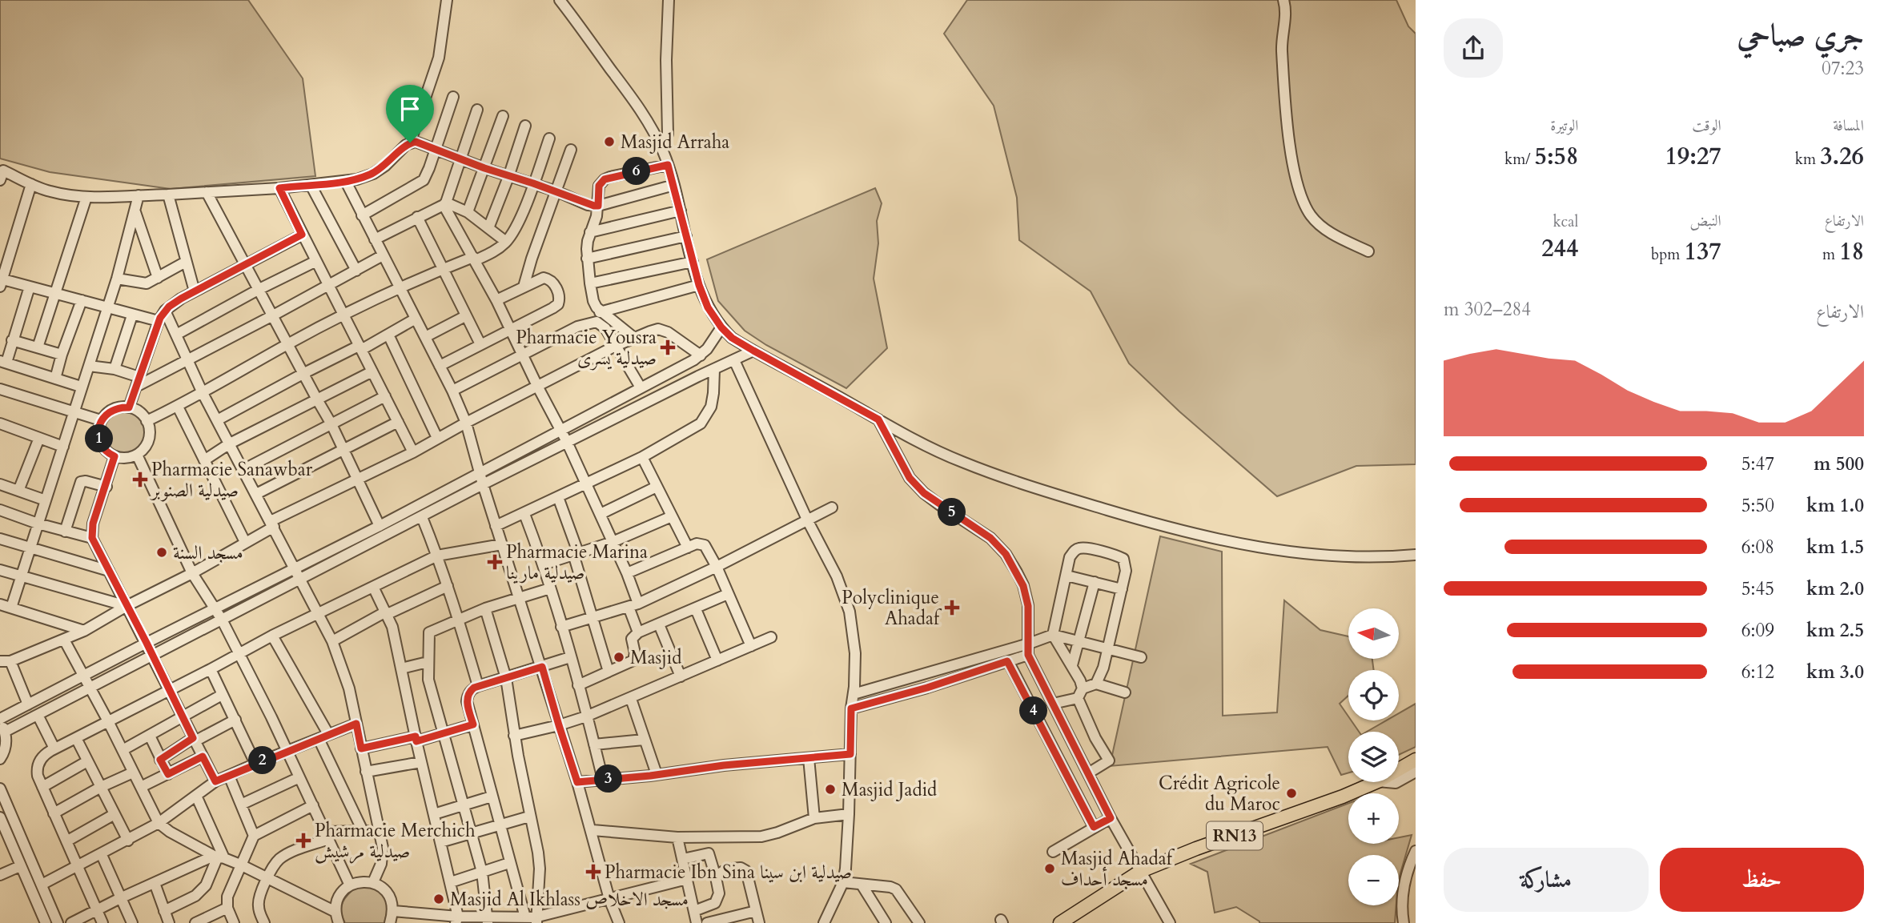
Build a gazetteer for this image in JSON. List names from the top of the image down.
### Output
{
  "streets": {
    "main road": ["RN13"]
  },
  "places": {
    "other": [
      "Masjid Arraha",
      "مسجد السنة",
      "Masjid",
      "Masjid Jadid",
      "Crédit Agricole du Maroc",
      "Masjid Ahadaf مسجد أحداف",
      "Masjid Al Ikhlass مسجد الاخلاص"
    ],
    "health": [
      "Pharmacie Yousra صيدلية يسرى",
      "Pharmacie Sanawbar صيدلية الصنوبر",
      "Pharmacie Marina صيدلية مارينا",
      "Polyclinique Ahadaf",
      "Pharmacie Merchich صيدلية مرشيش",
      "Pharmacie Ibn Sina صيدلية ابن سينا"
    ]
  },
  "north": "left",
  "page": {
    "heading": ["جري صباحي", "07:23"],
    "stats": [
      ["المسافة", "3.26 km"],
      ["الوقت", "19:27"],
      ["الوتيرة", "5:58 /km"],
      ["الارتفاع", "18 m"],
      ["النبض", "137 bpm"],
      ["kcal", "244"]
    ],
    "pins": [
      "6",
      "1",
      "5",
      "4",
      "2",
      "3"
    ],
    "chart": ["الارتفاع", "284–302 m"],
    "list": [
      {
        "name": "500 m",
        "note": "5:47"
      },
      {
        "name": "1.0 km",
        "note": "5:50"
      },
      {
        "name": "1.5 km",
        "note": "6:08"
      },
      {
        "name": "2.0 km",
        "note": "5:45"
      },
      {
        "name": "2.5 km",
        "note": "6:09"
      },
      {
        "name": "3.0 km",
        "note": "6:12"
      }
    ],
    "map_buttons": ["+", "−"],
    "buttons": ["حفظ", "مشاركة"]
  }
}
